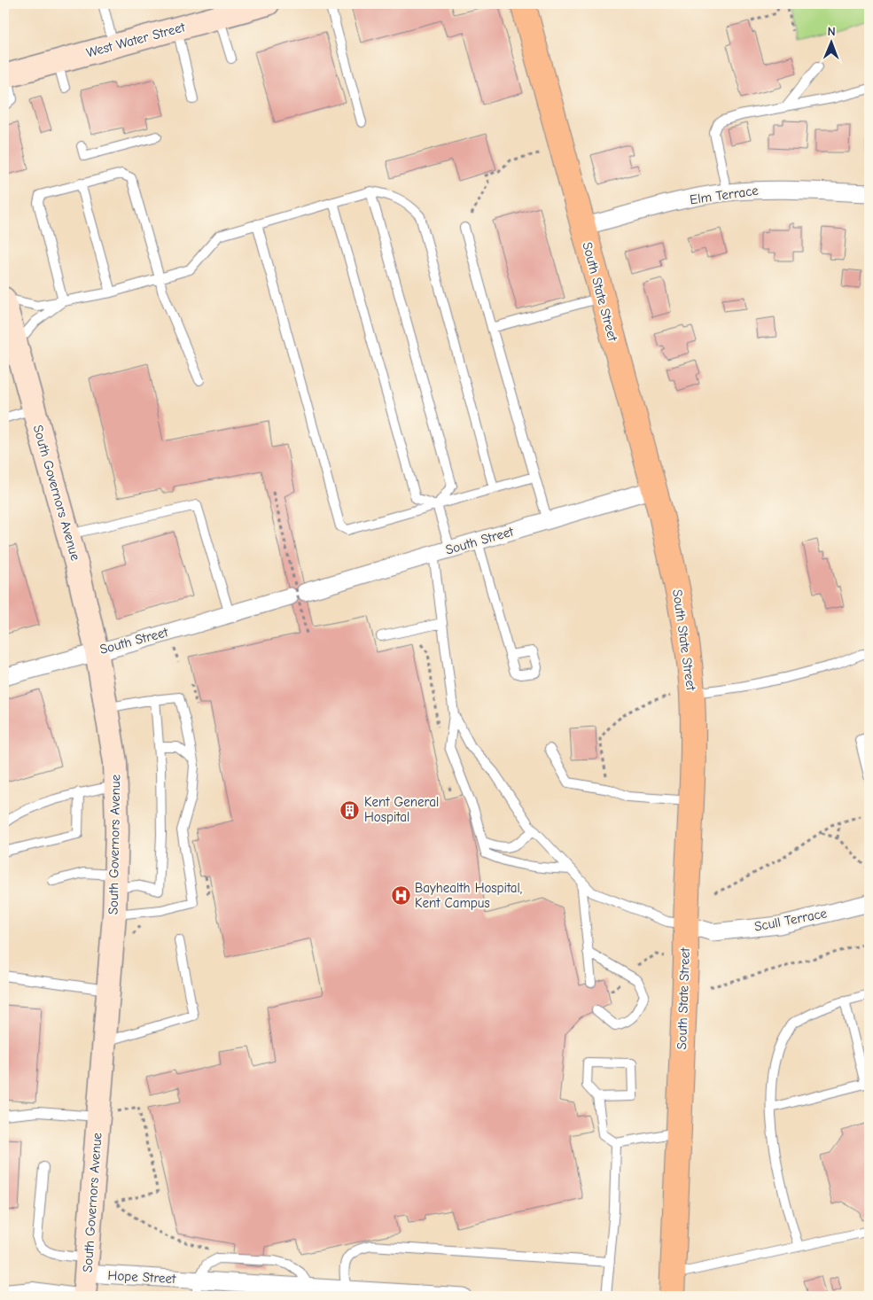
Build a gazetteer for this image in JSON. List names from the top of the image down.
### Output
{
  "streets": {
    "main road": ["West Water Street", "South State Street", "South Governors Avenue"],
    "street": [
      "Elm Terrace",
      "South Street",
      "Scull Terrace",
      "Hope Street"
    ]
  },
  "crossings": [
    ["Elm Terrace", "South State Street"],
    ["South State Street", "South Street"],
    ["South State Street", "Scull Terrace"],
    ["South Governors Avenue", "South Street"],
    ["South Governors Avenue", "Hope Street"]
  ],
  "places": {
    "building": ["Kent General Hospital"],
    "hospital": ["Bayhealth Hospital, Kent Campus"]
  },
  "north": "top"
}
